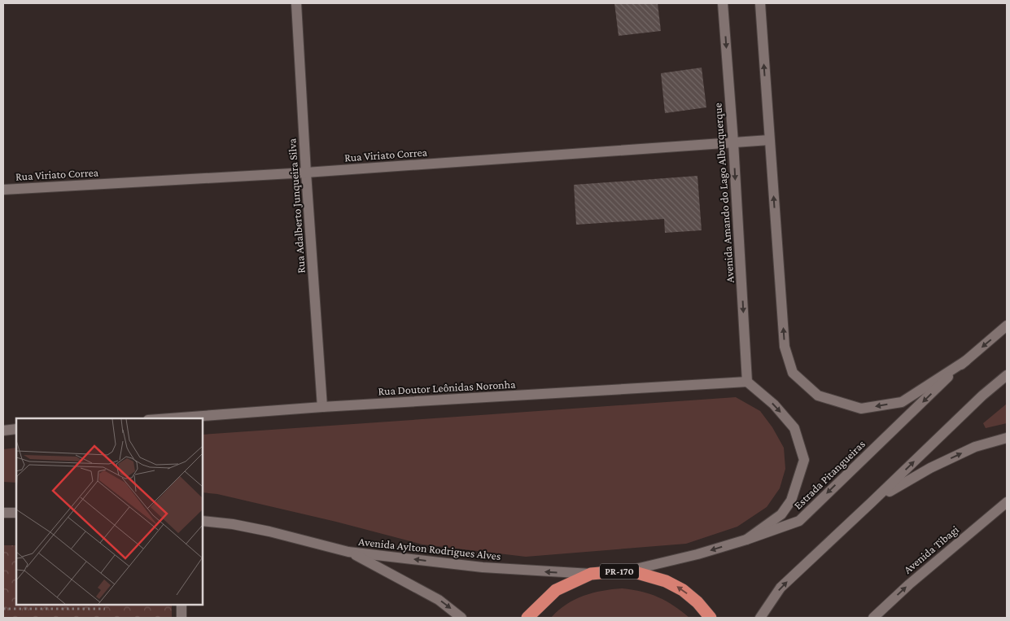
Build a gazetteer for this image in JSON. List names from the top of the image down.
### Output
{
  "streets": {
    "highway": ["PR-170"],
    "street": [
      "Rua Viriato Correa",
      "Avenida Amando do Lago Alburquerque",
      "Rua Adalberto Junqueira Silva",
      "Rua Doutor Leônidas Noronha",
      "Estrada Pitangueiras",
      "Avenida Aylton Rodrigues Alves",
      "Avenida Tibagi"
    ]
  },
  "crossings": [
    ["Rua Viriato Correa", "Avenida Amando do Lago Alburquerque"],
    ["Rua Viriato Correa", "Rua Adalberto Junqueira Silva"],
    ["Avenida Amando do Lago Alburquerque", "Rua Doutor Leônidas Noronha"],
    ["Rua Adalberto Junqueira Silva", "Rua Doutor Leônidas Noronha"],
    ["Estrada Pitangueiras", "PR-170"],
    ["Avenida Aylton Rodrigues Alves", "PR-170"]
  ]
}
